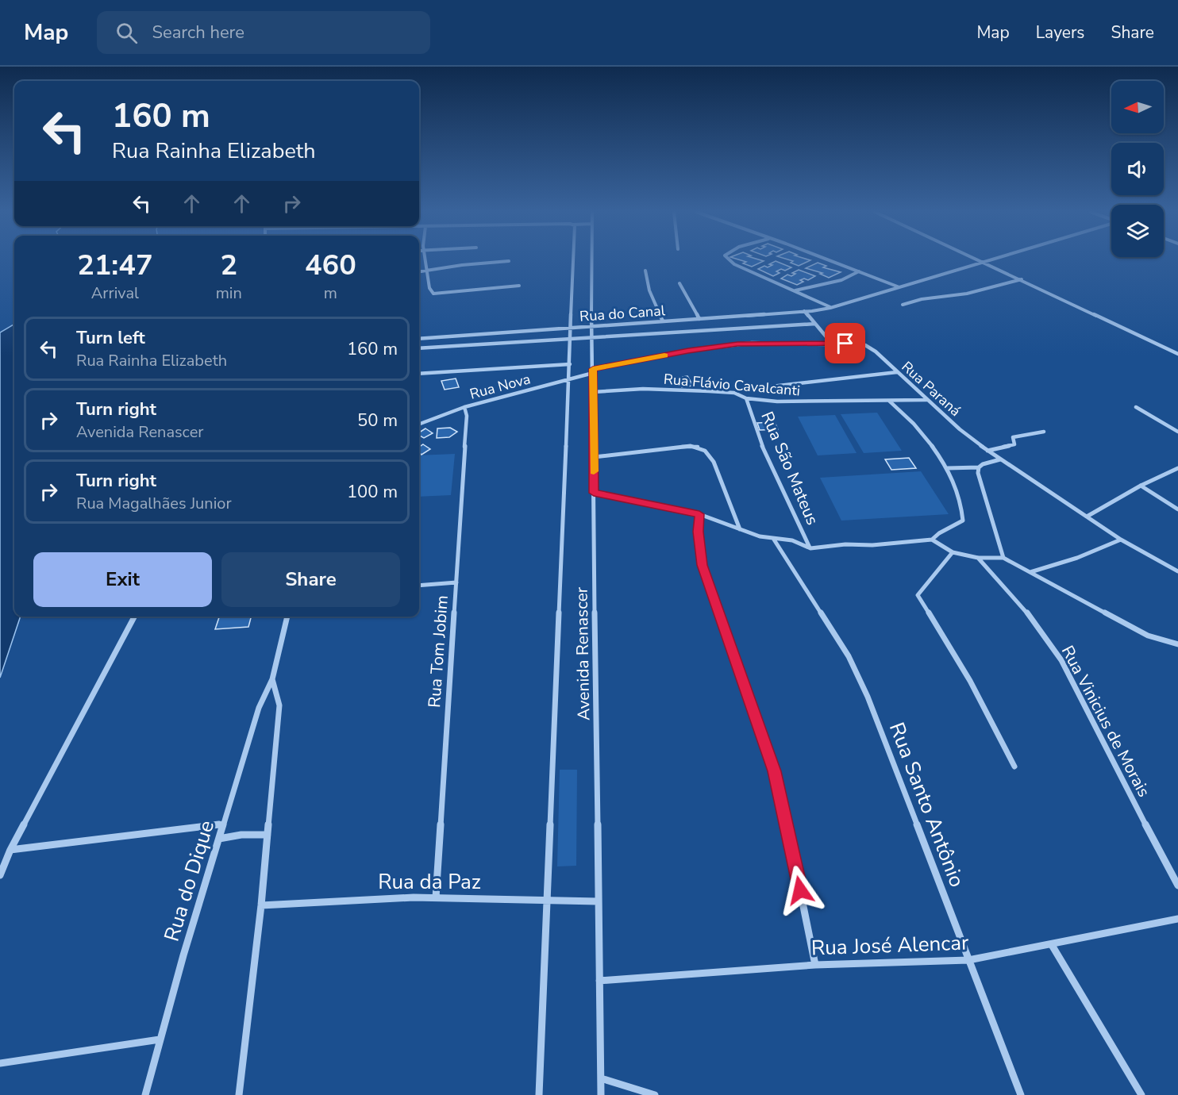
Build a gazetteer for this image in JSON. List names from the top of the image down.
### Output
{
  "streets": {
    "street": [
      "Rua do Canal",
      "Rua Flávio Cavalcanti",
      "Rua Nova",
      "Rua Paraná",
      "Rua São Mateus",
      "Rua Tom Jobim",
      "Avenida Renascer",
      "Rua Vinicius de Morais",
      "Rua Santo Antônio",
      "Rua do Dique",
      "Rua da Paz",
      "Rua José Alencar"
    ]
  },
  "crossings": [
    ["Rua do Canal", "Avenida Renascer"],
    ["Rua Flávio Cavalcanti", "Rua Paraná"],
    ["Rua Flávio Cavalcanti", "Rua São Mateus"],
    ["Rua Flávio Cavalcanti", "Avenida Renascer"],
    ["Rua Nova", "Rua Paraná"],
    ["Rua Nova", "Rua Tom Jobim"],
    ["Rua Nova", "Avenida Renascer"],
    ["Rua Tom Jobim", "Rua da Paz"],
    ["Avenida Renascer", "Rua da Paz"],
    ["Avenida Renascer", "Rua José Alencar"],
    ["Rua Santo Antônio", "Rua José Alencar"],
    ["Rua do Dique", "Rua da Paz"]
  ],
  "north": "left",
  "page": {
    "header": "Map",
    "search": "Search here",
    "nav": ["Map", "Layers", "Share"],
    "turn": ["160 m", "Rua Rainha Elizabeth"],
    "eta": [
      "21:47",
      "Arrival",
      "2",
      "min",
      "460",
      "m"
    ],
    "list": [
      {
        "name": "Turn left",
        "note": "Rua Rainha Elizabeth",
        "value": "160 m"
      },
      {
        "name": "Turn right",
        "note": "Avenida Renascer",
        "value": "50 m"
      },
      {
        "name": "Turn right",
        "note": "Rua Magalhães Junior",
        "value": "100 m"
      }
    ],
    "buttons": ["Exit", "Share"]
  }
}
